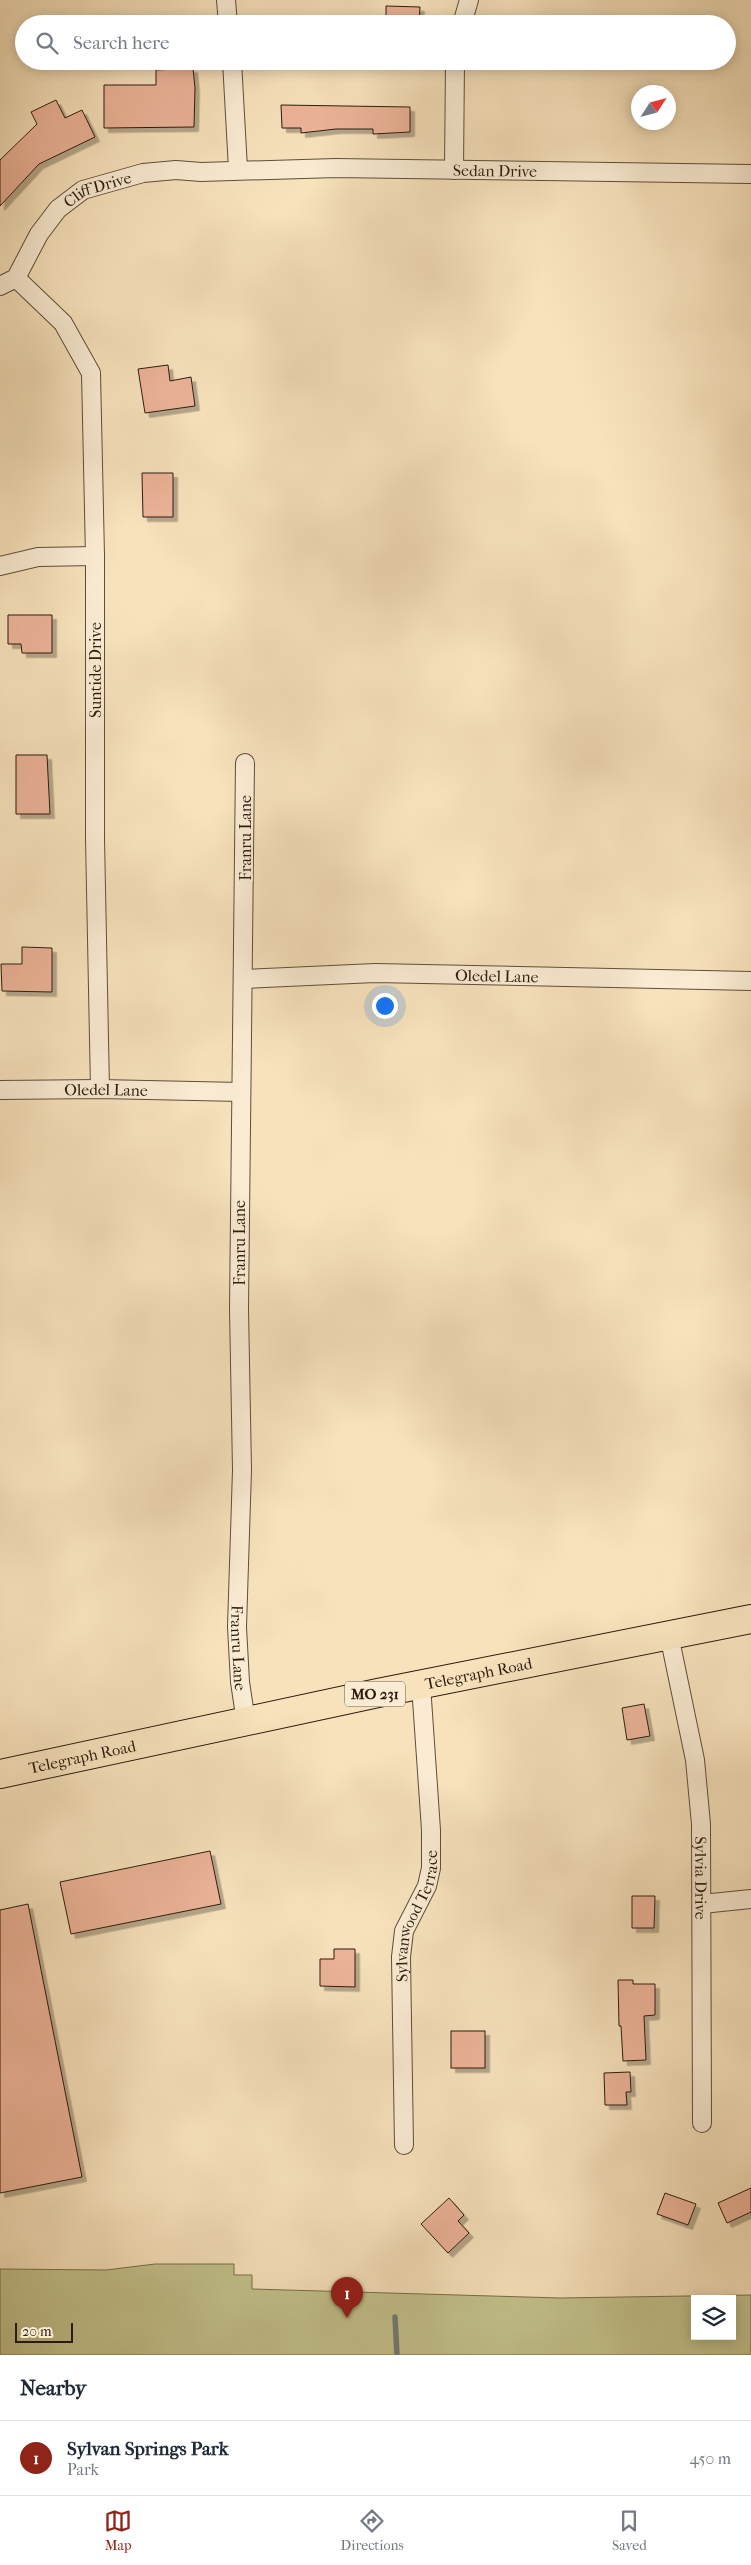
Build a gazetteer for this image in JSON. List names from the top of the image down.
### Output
{
  "streets": {
    "main road": ["Telegraph Road", "MO 231"],
    "street": [
      "Sedan Drive",
      "Cliff Drive",
      "Suntide Drive",
      "Franru Lane",
      "Oledel Lane",
      "Sylvia Drive",
      "Sylvanwood Terrace"
    ]
  },
  "crossings": [
    ["Sedan Drive", "Cliff Drive"],
    ["Cliff Drive", "Suntide Drive"],
    ["Suntide Drive", "Oledel Lane"],
    ["Franru Lane", "Oledel Lane"],
    ["Franru Lane", "Telegraph Road"],
    ["Telegraph Road", "Sylvia Drive"],
    ["Telegraph Road", "Sylvanwood Terrace"]
  ],
  "scale_bar": "20 m",
  "north": "top right",
  "page": {
    "search": "Search here",
    "pins": "1",
    "scale": "20 m",
    "heading": "Nearby",
    "list": [
      {
        "mark": "1",
        "name": "Sylvan Springs Park",
        "note": "Park",
        "value": "450 m"
      }
    ],
    "nav": ["Map", "Directions", "Saved"]
  }
}
